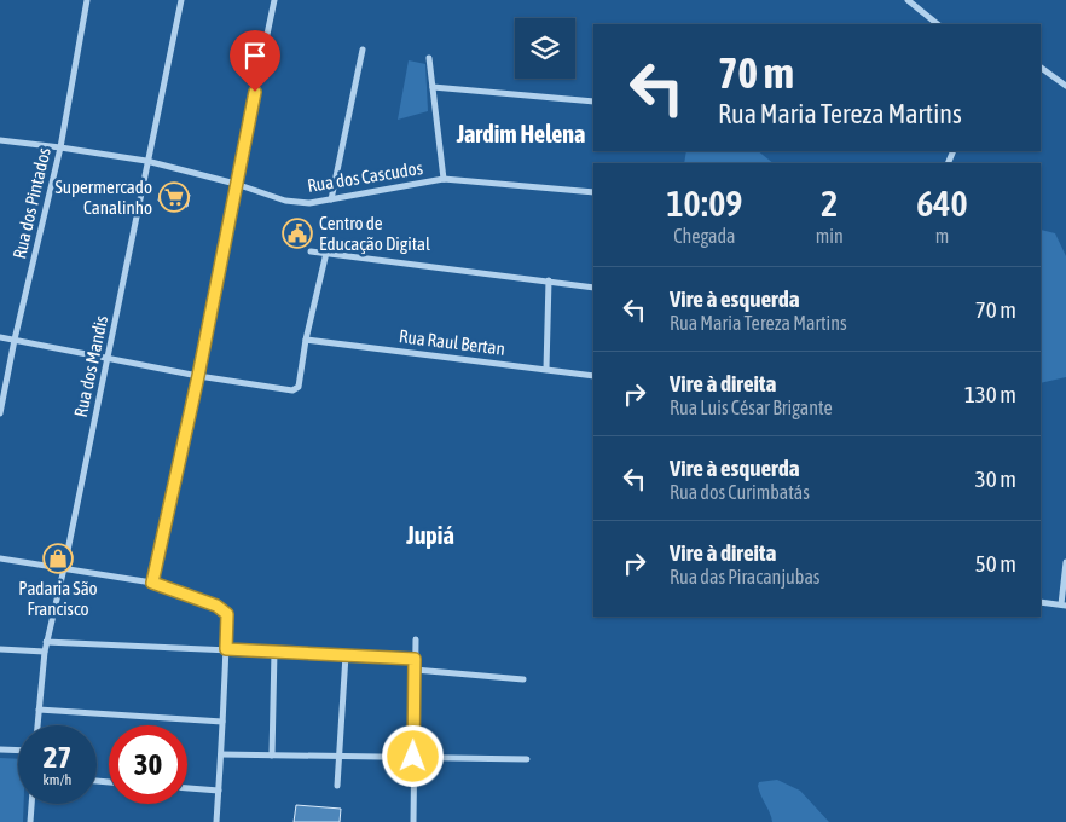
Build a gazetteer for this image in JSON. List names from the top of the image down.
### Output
{
  "streets": {
    "street": [
      "Rua dos Cascudos",
      "Rua dos Pintados",
      "Rua Raul Bertan",
      "Rua dos Mandis"
    ]
  },
  "crossings": [
    ["Rua dos Cascudos", "Rua dos Pintados"],
    ["Rua dos Cascudos", "Rua dos Mandis"]
  ],
  "districts": ["Jardim Helena", "Jupiá"],
  "places": {
    "supermarket": ["Supermercado Canalinho"],
    "public building": ["Centro de Educação Digital"],
    "shop": ["Padaria São Francisco"]
  },
  "page": {
    "turn": ["70 m", "Rua Maria Tereza Martins"],
    "eta": [
      "10:09",
      "Chegada",
      "2",
      "min",
      "640",
      "m"
    ],
    "list": [
      {
        "name": "Vire à esquerda",
        "note": "Rua Maria Tereza Martins",
        "value": "70 m"
      },
      {
        "name": "Vire à direita",
        "note": "Rua Luis César Brigante",
        "value": "130 m"
      },
      {
        "name": "Vire à esquerda",
        "note": "Rua dos Curimbatás",
        "value": "30 m"
      },
      {
        "name": "Vire à direita",
        "note": "Rua das Piracanjubas",
        "value": "50 m"
      }
    ],
    "speed": "27 km/h",
    "limit": "30"
  }
}
